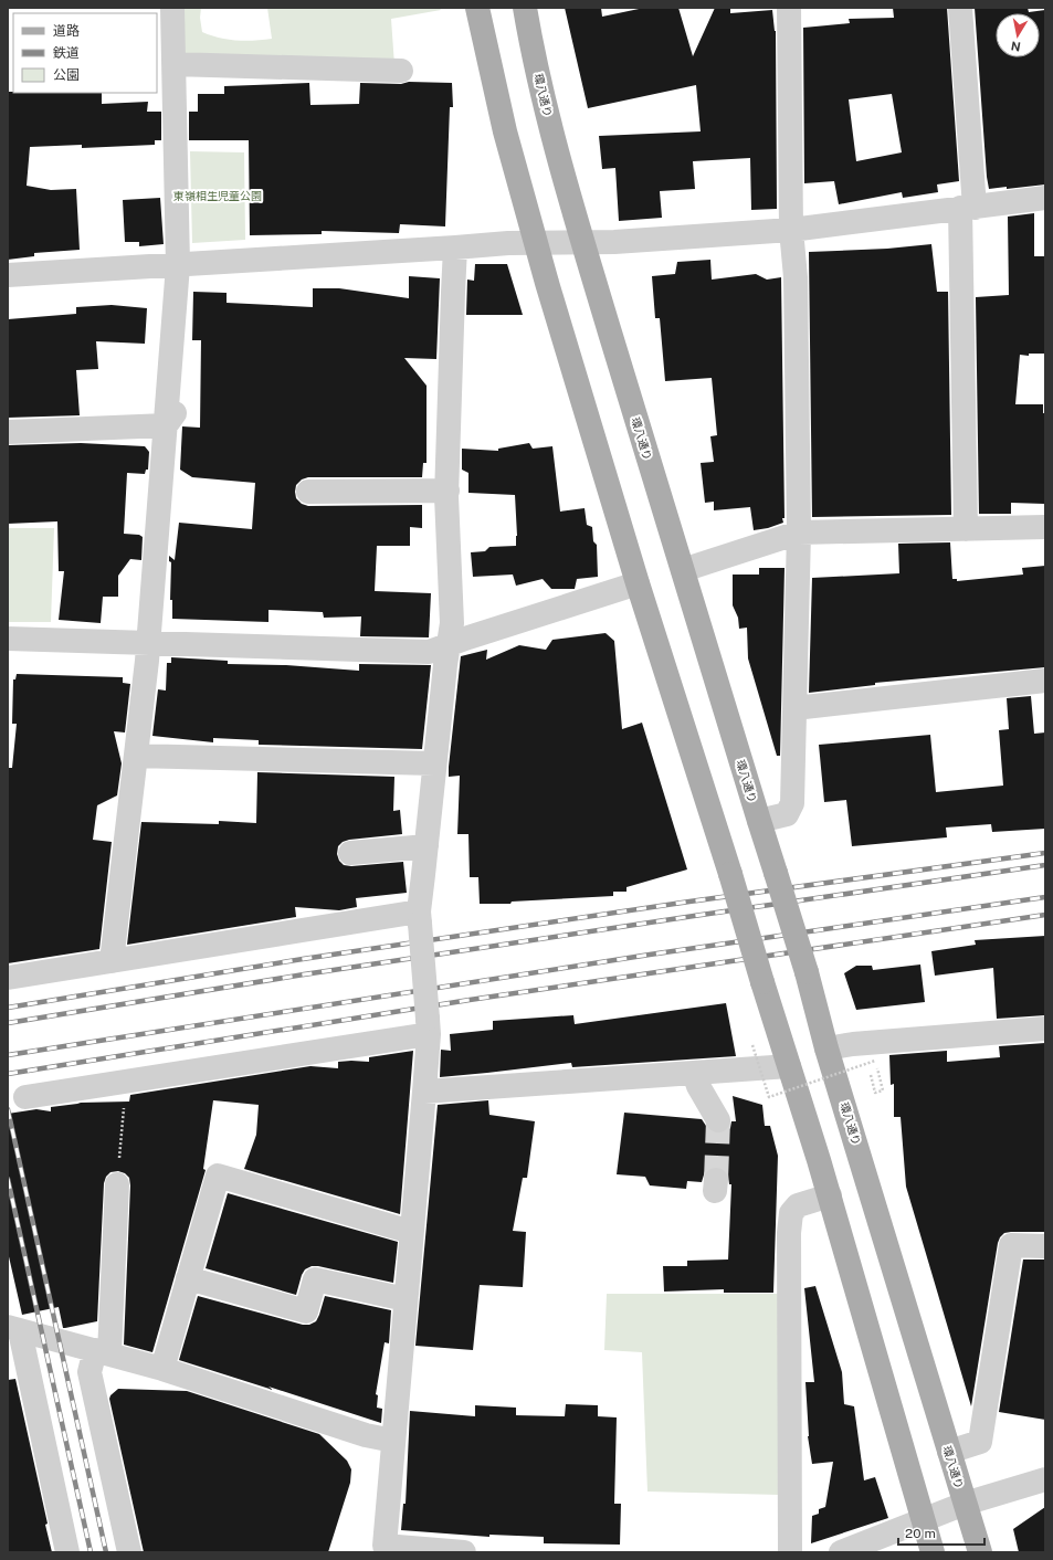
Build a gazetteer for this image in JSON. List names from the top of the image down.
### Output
{
  "streets": {
    "main road": ["環八通り"]
  },
  "parks": ["東嶺相生児童公園"],
  "legend": ["道路", "鉄道", "公園"],
  "scale_bar": "20 m",
  "north": "bottom"
}
